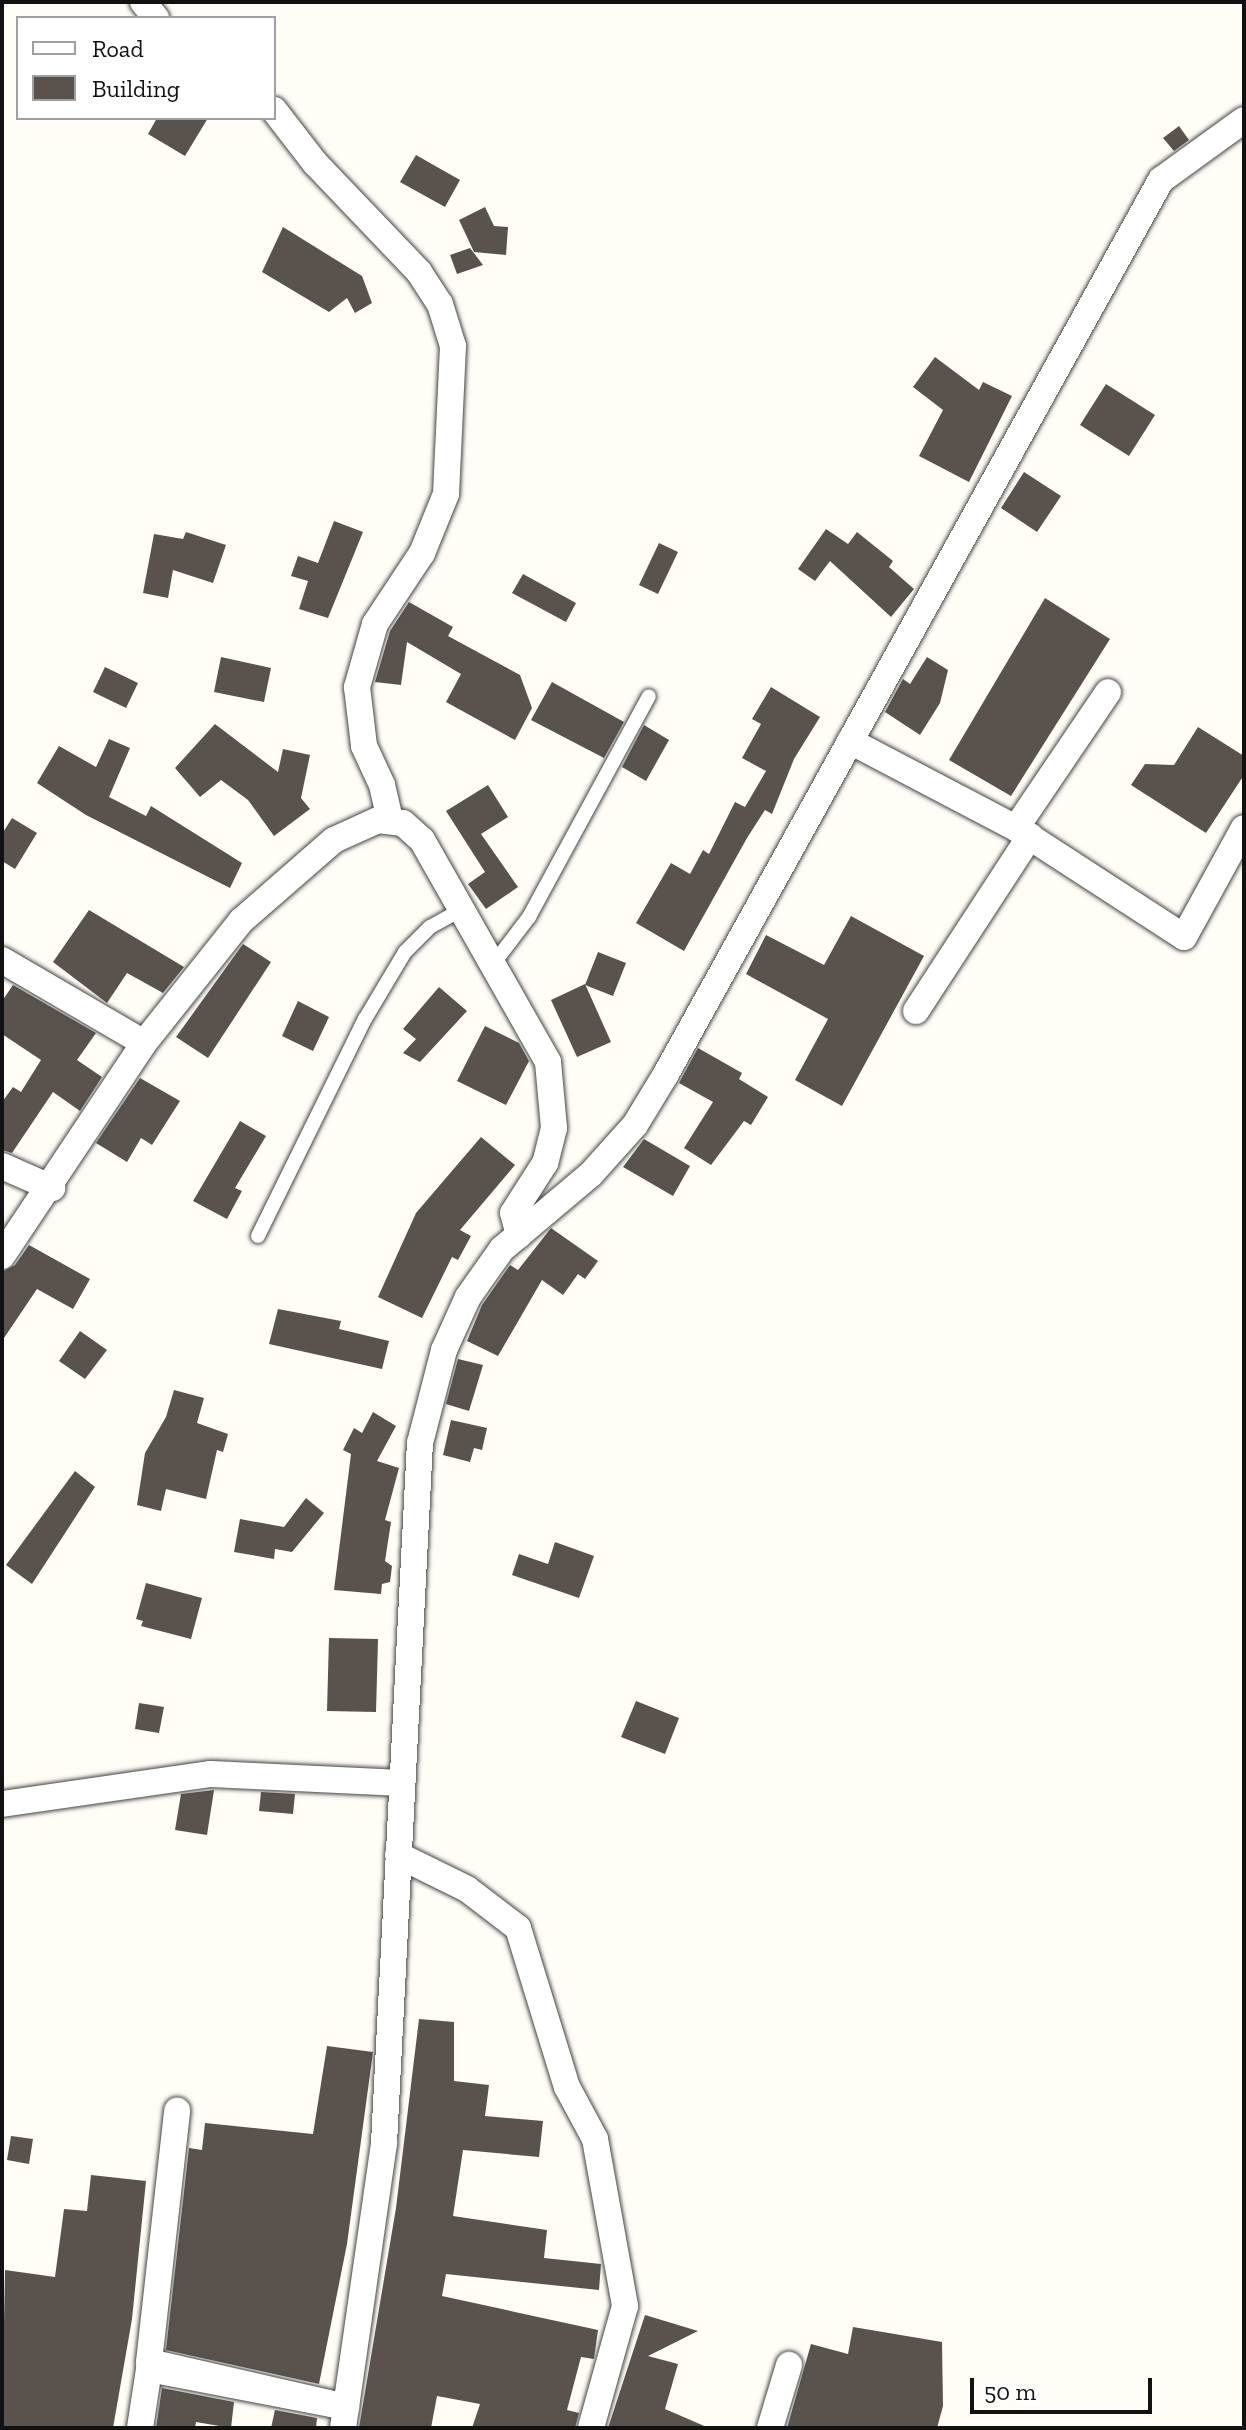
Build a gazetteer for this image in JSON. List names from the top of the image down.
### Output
{
  "legend": ["Road", "Building"],
  "scale_bar": "50 m"
}
